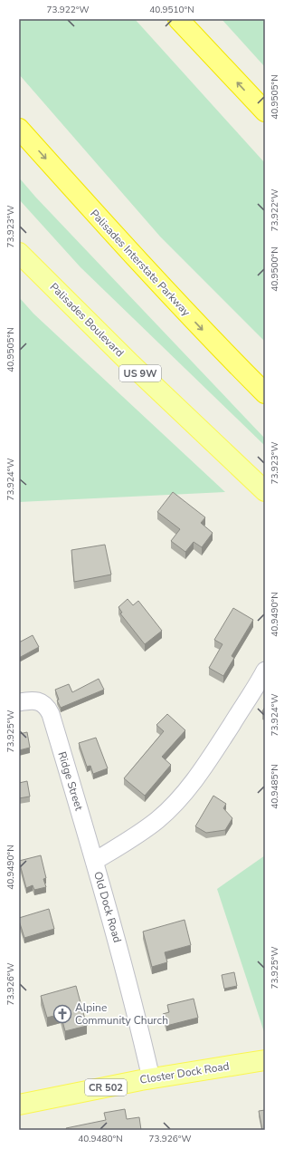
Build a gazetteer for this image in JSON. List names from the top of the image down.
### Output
{
  "streets": {
    "highway": ["Palisades Interstate Parkway"],
    "main road": [
      "Palisades Boulevard",
      "US 9W",
      "Closter Dock Road",
      "CR 502"
    ],
    "street": ["Ridge Street", "Old Dock Road"]
  },
  "crossings": [
    ["Ridge Street", "Old Dock Road"],
    ["Old Dock Road", "Closter Dock Road"]
  ],
  "one_way": ["Palisades Interstate Parkway"],
  "places": {
    "church": ["Alpine Community Church"]
  },
  "coordinates": [
    "73.922°W",
    "40.9510°N",
    "40.9505°N",
    "73.923°W",
    "40.9500°N",
    "73.924°W",
    "40.9490°N",
    "73.925°W",
    "40.9485°N",
    "73.926°W",
    "40.9480°N"
  ]
}
